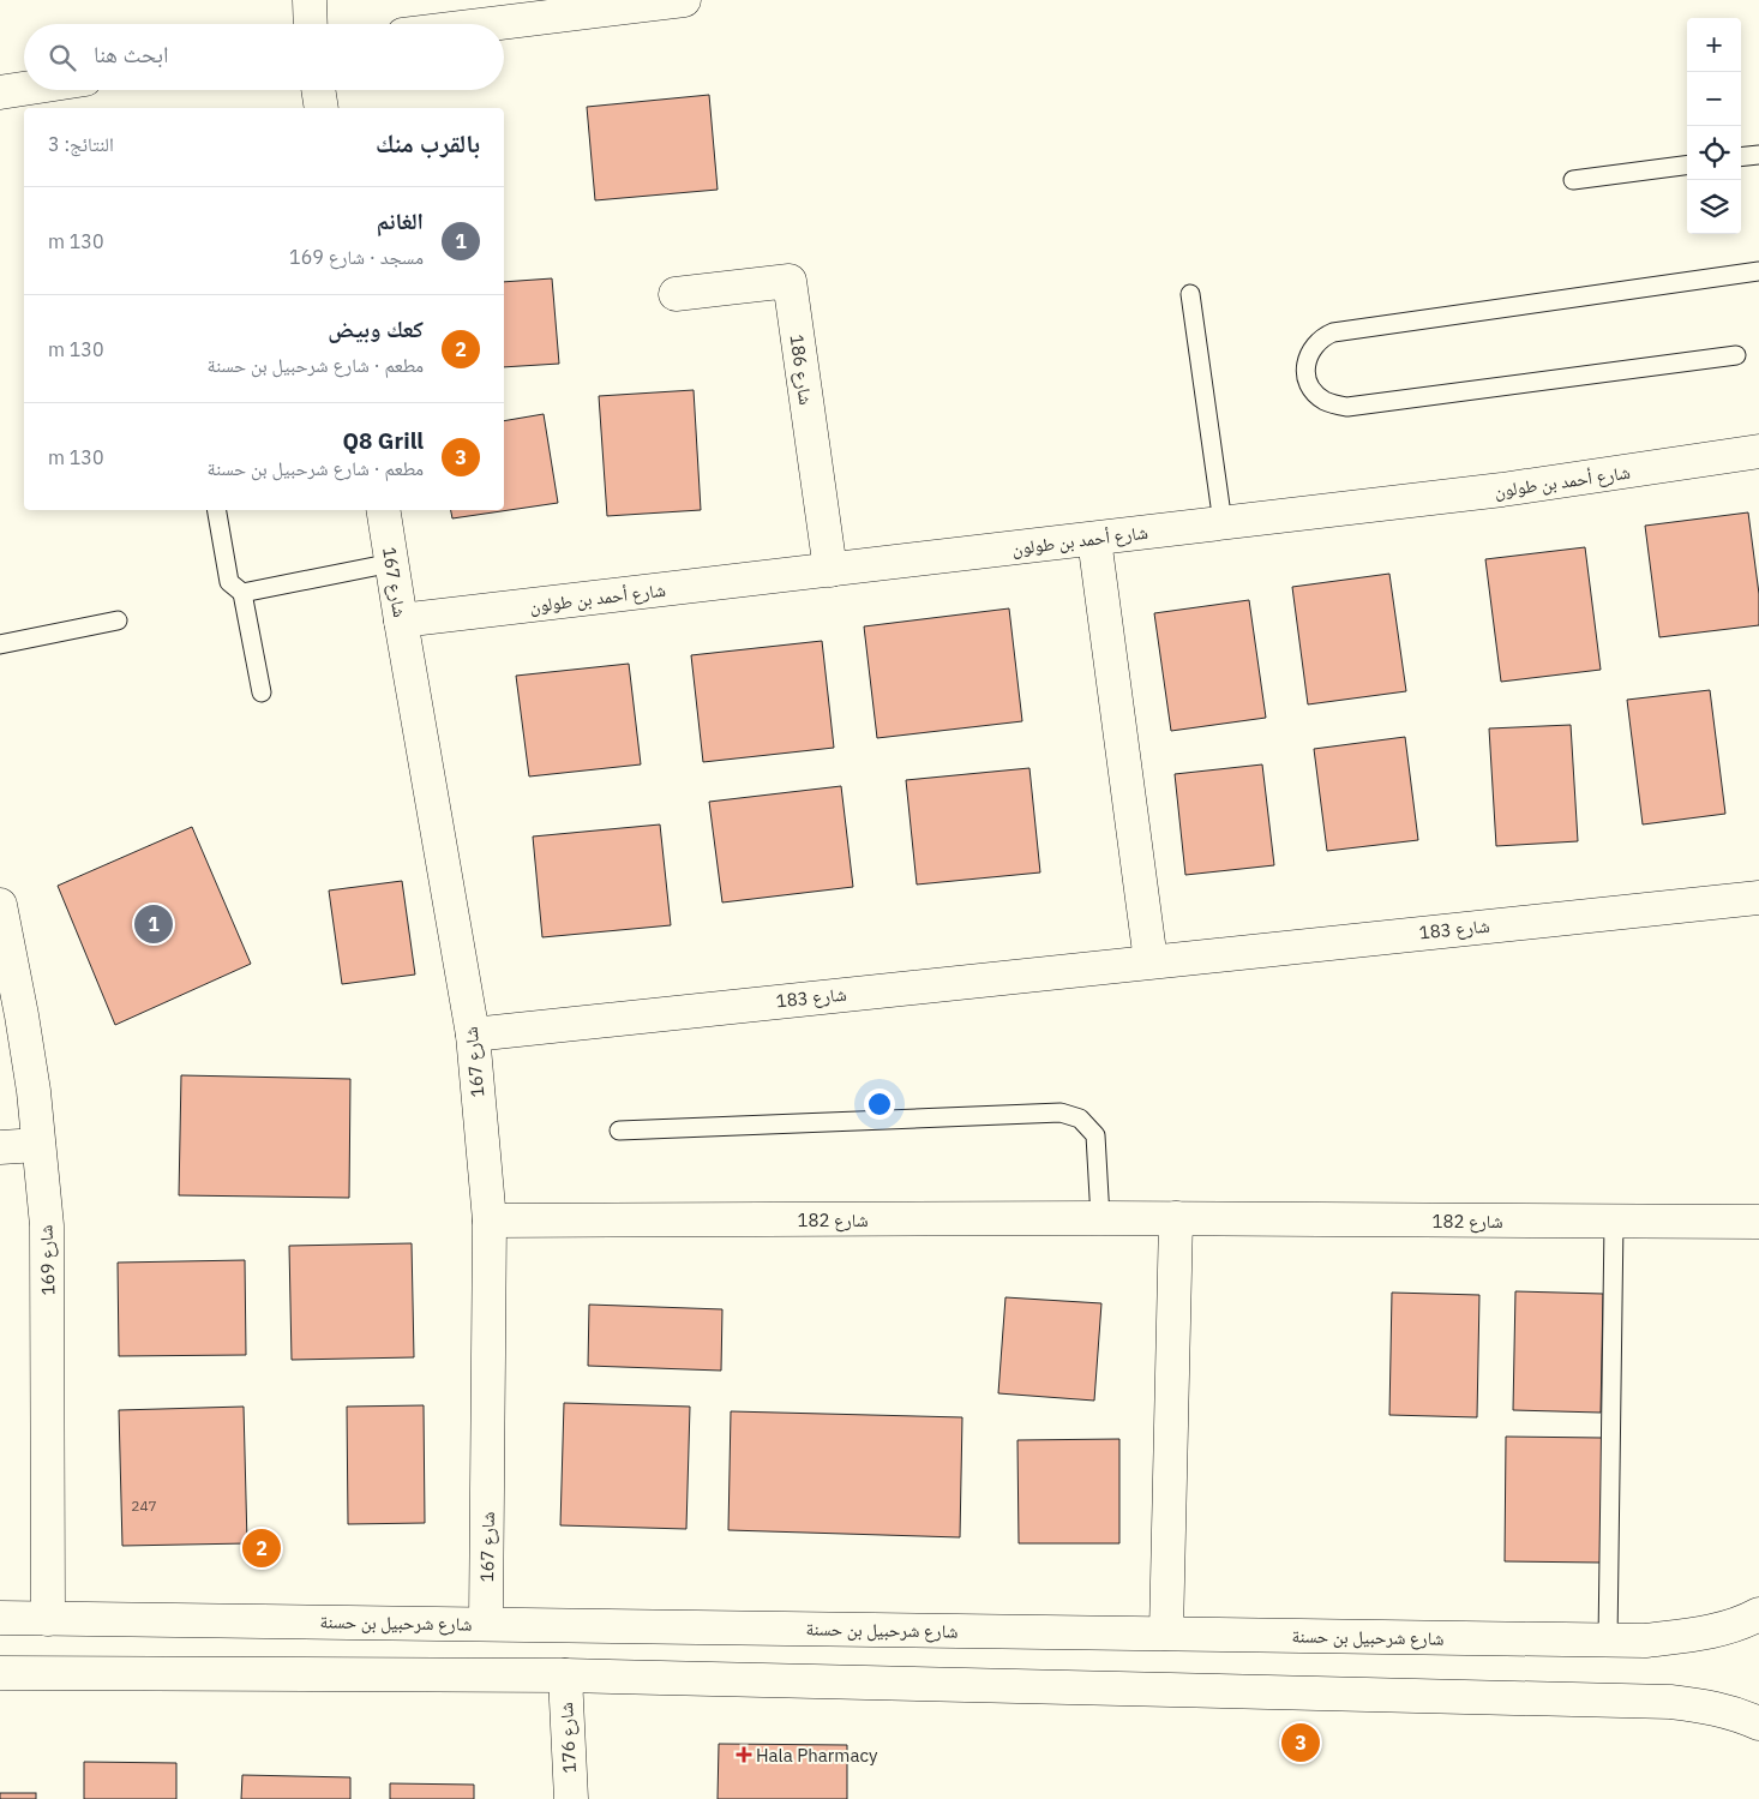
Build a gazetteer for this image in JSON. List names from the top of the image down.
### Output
{
  "streets": {
    "street": [
      "شارع 186",
      "شارع أحمد بن طولون",
      "شارع 167",
      "شارع 183",
      "شارع 182",
      "شارع 169",
      "شارع شرحبيل بن حسنة",
      "شارع 176"
    ]
  },
  "crossings": [
    ["شارع 186", "شارع أحمد بن طولون"],
    ["شارع أحمد بن طولون", "شارع 167"],
    ["شارع 167", "شارع 183"],
    ["شارع 167", "شارع 182"],
    ["شارع 167", "شارع شرحبيل بن حسنة"],
    ["شارع 169", "شارع شرحبيل بن حسنة"]
  ],
  "places": {
    "health": ["Hala Pharmacy"]
  },
  "house_numbers": ["247"],
  "page": {
    "map_buttons": ["+", "−"],
    "search": "ابحث هنا",
    "heading": ["بالقرب منك", "النتائج: 3"],
    "list": [
      {
        "mark": "1",
        "name": "الغانم",
        "note": "مسجد · شارع 169",
        "value": "130 m"
      },
      {
        "mark": "2",
        "name": "كعك وبيض",
        "note": "مطعم · شارع شرحبيل بن حسنة",
        "value": "130 m"
      },
      {
        "mark": "3",
        "name": "Q8 Grill",
        "note": "مطعم · شارع شرحبيل بن حسنة",
        "value": "130 m"
      }
    ],
    "pins": ["1", "2", "3"]
  }
}
